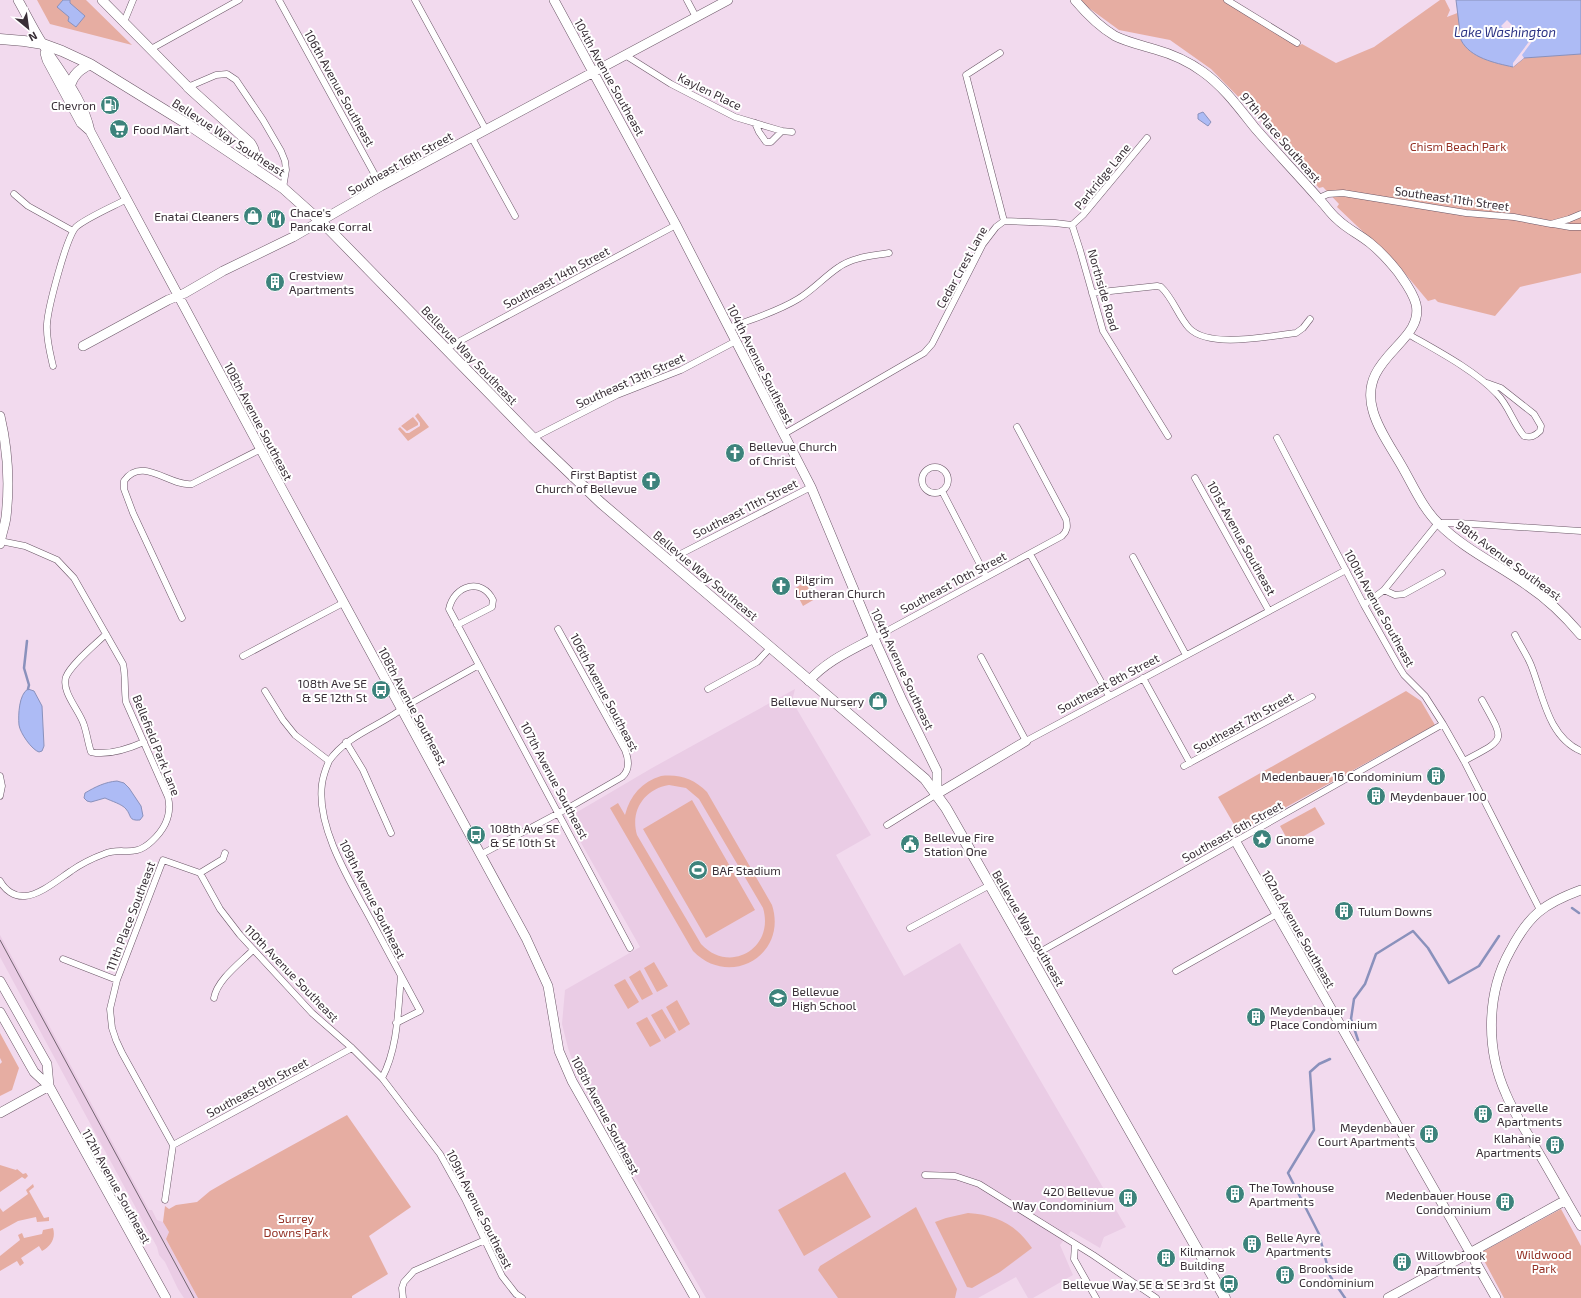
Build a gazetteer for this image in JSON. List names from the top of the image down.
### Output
{
  "streets": {
    "main road": ["Bellevue Way Southeast"],
    "street": [
      "104th Avenue Southeast",
      "106th Avenue Southeast",
      "Kaylen Place",
      "97th Place Southeast",
      "Southeast 16th Street",
      "Parkridge Lane",
      "Southeast 11th Street",
      "Cedar Crest Lane",
      "Southeast 14th Street",
      "Northside Road",
      "Southeast 13th Street",
      "108th Avenue Southeast",
      "101st Avenue Southeast",
      "98th Avenue Southeast",
      "Southeast 10th Street",
      "100th Avenue Southeast",
      "Southeast 8th Street",
      "Southeast 7th Street",
      "Bellefield Park Lane",
      "107th Avenue Southeast",
      "Southeast 6th Street",
      "109th Avenue Southeast",
      "111th Place Southeast",
      "102nd Avenue Southeast",
      "110th Avenue Southeast",
      "Southeast 9th Street",
      "112th Avenue Southeast"
    ]
  },
  "crossings": [
    ["104th Avenue Southeast", "Bellevue Way Southeast"],
    ["104th Avenue Southeast", "Southeast 16th Street"],
    ["104th Avenue Southeast", "Southeast 11th Street"],
    ["104th Avenue Southeast", "Cedar Crest Lane"],
    ["104th Avenue Southeast", "Southeast 14th Street"],
    ["104th Avenue Southeast", "Southeast 13th Street"],
    ["104th Avenue Southeast", "Southeast 10th Street"],
    ["104th Avenue Southeast", "Southeast 8th Street"],
    ["106th Avenue Southeast", "Southeast 16th Street"],
    ["106th Avenue Southeast", "107th Avenue Southeast"],
    ["Kaylen Place", "Southeast 16th Street"],
    ["Bellevue Way Southeast", "Southeast 16th Street"],
    ["Bellevue Way Southeast", "Southeast 11th Street"],
    ["Bellevue Way Southeast", "Southeast 14th Street"],
    ["Bellevue Way Southeast", "Southeast 13th Street"],
    ["Bellevue Way Southeast", "108th Avenue Southeast"],
    ["Bellevue Way Southeast", "Southeast 10th Street"],
    ["Bellevue Way Southeast", "Southeast 8th Street"],
    ["Bellevue Way Southeast", "Southeast 6th Street"],
    ["97th Place Southeast", "Southeast 11th Street"],
    ["97th Place Southeast", "98th Avenue Southeast"],
    ["Southeast 16th Street", "108th Avenue Southeast"],
    ["Parkridge Lane", "Northside Road"],
    ["101st Avenue Southeast", "Southeast 8th Street"],
    ["100th Avenue Southeast", "Southeast 8th Street"],
    ["100th Avenue Southeast", "Southeast 6th Street"],
    ["Southeast 8th Street", "Southeast 7th Street"],
    ["Southeast 6th Street", "102nd Avenue Southeast"],
    ["109th Avenue Southeast", "110th Avenue Southeast"],
    ["111th Place Southeast", "110th Avenue Southeast"],
    ["111th Place Southeast", "Southeast 9th Street"],
    ["110th Avenue Southeast", "Southeast 9th Street"]
  ],
  "water": ["Lake Washington"],
  "parks": ["Chism Beach Park", "Surrey Downs Park", "Wildwood Park"],
  "places": {
    "fuel station": ["Chevron"],
    "supermarket": ["Food Mart"],
    "shop": ["Enatai Cleaners", "Bellevue Nursery"],
    "restaurant": ["Chace's Pancake Corral"],
    "building": [
      "Crestview Apartments",
      "Medenbauer 16 Condominium",
      "Meydenbauer 100",
      "Tulum Downs",
      "Meydenbauer Place Condominium",
      "Caravelle Apartments",
      "Meydenbauer Court Apartments",
      "Klahanie Apartments",
      "The Townhouse Apartments",
      "420 Bellevue Way Condominium",
      "Medenbauer House Condominium",
      "Belle Ayre Apartments",
      "Kilmarnok Building",
      "Willowbrook Apartments",
      "Brookside Condominium"
    ],
    "church": ["Bellevue Church of Christ", "First Baptist Church of Bellevue", "Pilgrim Lutheran Church"],
    "bus stop": ["108th Ave SE & SE 12th St", "108th Ave SE & SE 10th St", "Bellevue Way SE & SE 3rd St"],
    "place": ["Gnome"],
    "public building": ["Bellevue Fire Station One"],
    "sports": ["BAF Stadium"],
    "school or university": ["Bellevue High School"]
  },
  "north": "bottom right"
}
